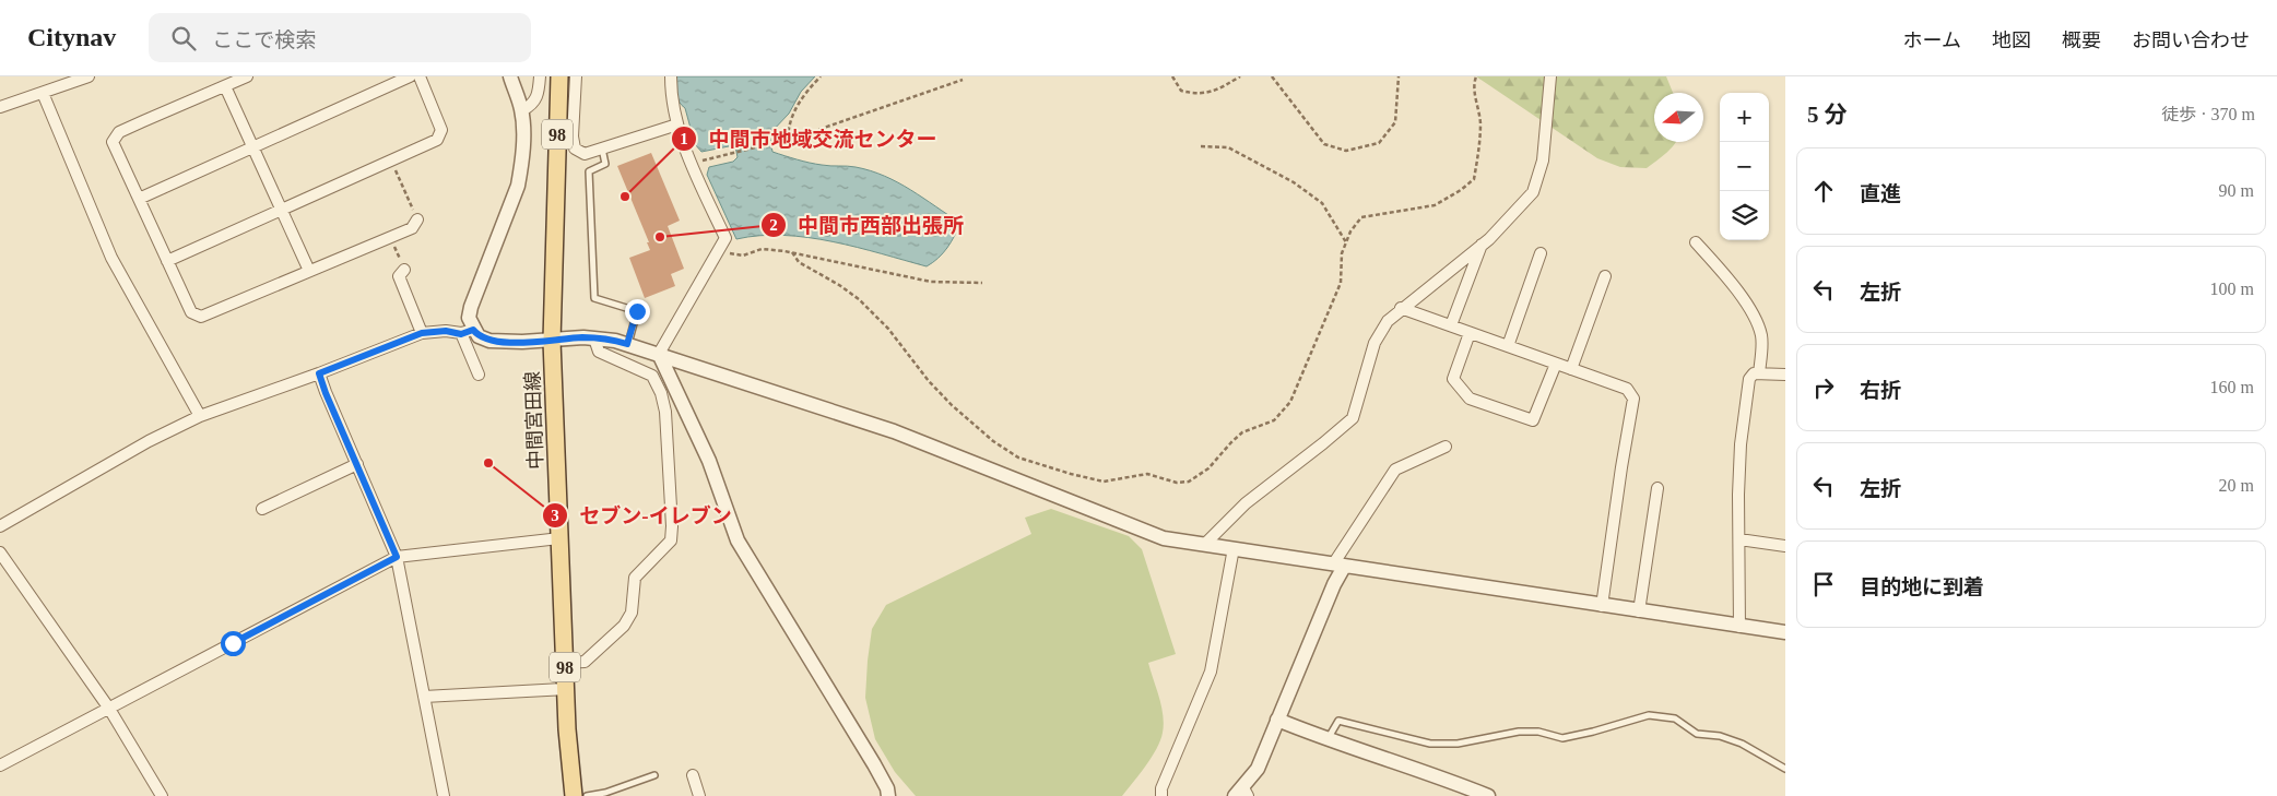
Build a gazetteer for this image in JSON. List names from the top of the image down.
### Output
{
  "streets": {
    "main road": ["98", "中間宮田線"]
  },
  "places": ["中間市地域交流センター", "中間市西部出張所", "セブン-イレブン"],
  "north": "left",
  "page": {
    "header": "Citynav",
    "search": "ここで検索",
    "nav": [
      "ホーム",
      "地図",
      "概要",
      "お問い合わせ"
    ],
    "heading": ["5 分", "徒歩 · 370 m"],
    "map_buttons": ["+", "−"],
    "list": [
      ["直進", "90 m"],
      ["左折", "100 m"],
      ["右折", "160 m"],
      ["左折", "20 m"],
      "目的地に到着"
    ]
  }
}
